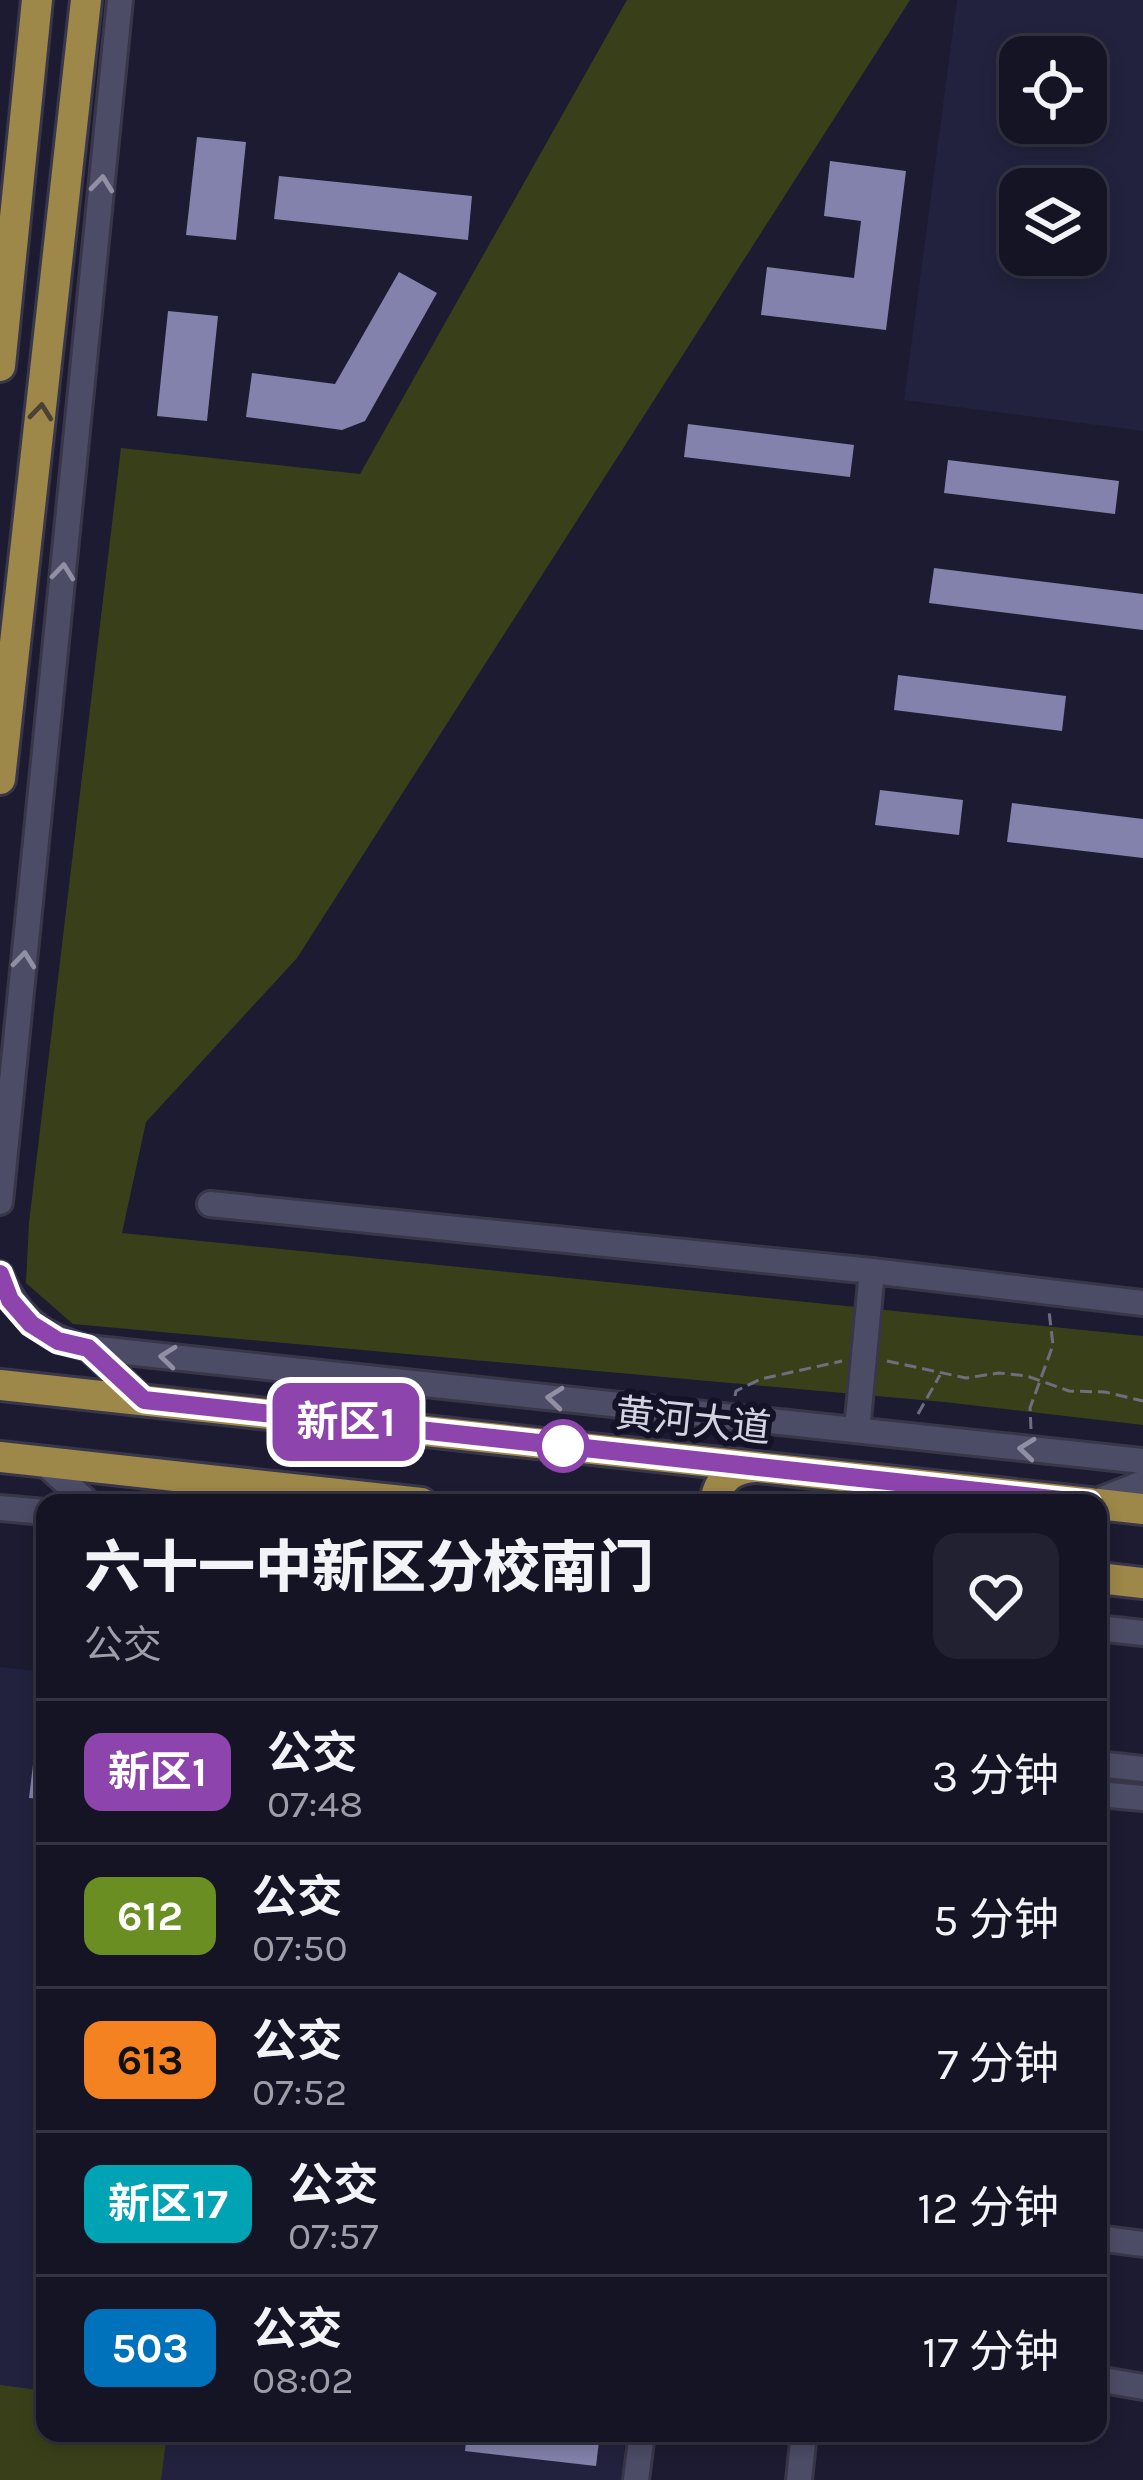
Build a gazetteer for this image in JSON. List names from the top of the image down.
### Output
{
  "streets": {
    "main road": ["黄河大道"]
  },
  "lines": ["bus line 新区1"],
  "page": {
    "on_map": "新区1",
    "heading": ["六十一中新区分校南门", "公交"],
    "list": [
      {
        "mark": "新区1",
        "name": "公交",
        "note": "07:48",
        "value": "3 分钟"
      },
      {
        "mark": "612",
        "name": "公交",
        "note": "07:50",
        "value": "5 分钟"
      },
      {
        "mark": "613",
        "name": "公交",
        "note": "07:52",
        "value": "7 分钟"
      },
      {
        "mark": "新区17",
        "name": "公交",
        "note": "07:57",
        "value": "12 分钟"
      },
      {
        "mark": "503",
        "name": "公交",
        "note": "08:02",
        "value": "17 分钟"
      }
    ]
  }
}
